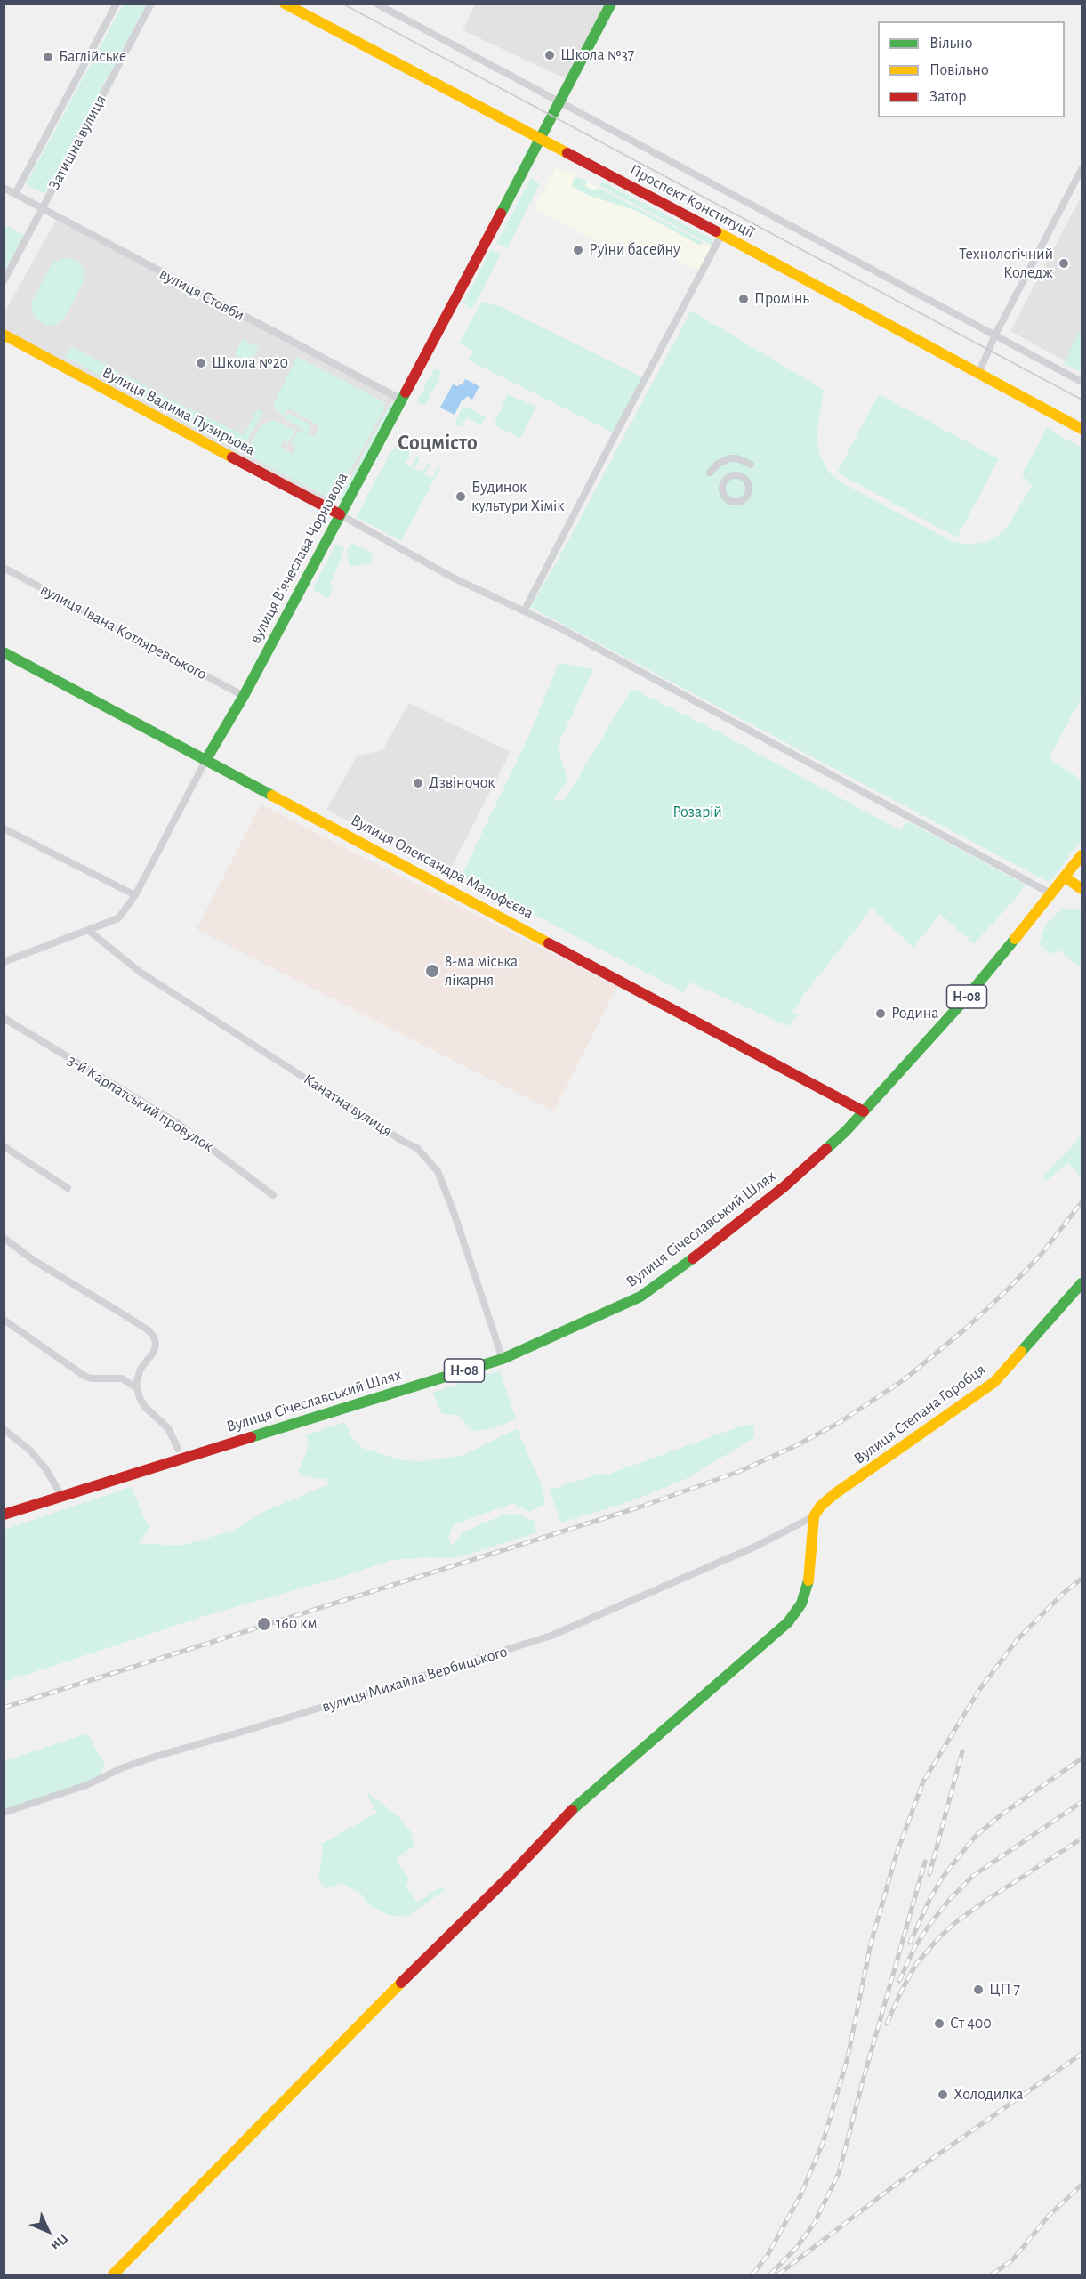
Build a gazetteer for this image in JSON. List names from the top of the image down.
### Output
{
  "streets": {
    "street": [
      "Затишна вулиця",
      "Проспект Конституції",
      "вулиця Стовби",
      "Вулиця Вадима Пузирьова",
      "вулиця Вʼячеслава Чорновола",
      "вулиця Івана Котляревського",
      "Вулиця Олександра Малофєєва",
      "Н-08",
      "3-й Карпатський провулок",
      "Канатна вулиця",
      "Вулиця Січеславський Шлях",
      "Вулиця Степана Горобця",
      "вулиця Михайла Вербицького"
    ]
  },
  "crossings": [
    ["Затишна вулиця", "вулиця Стовби"],
    ["Проспект Конституції", "вулиця Вʼячеслава Чорновола"],
    ["вулиця Стовби", "вулиця Вʼячеслава Чорновола"],
    ["Вулиця Вадима Пузирьова", "вулиця Вʼячеслава Чорновола"],
    ["вулиця Вʼячеслава Чорновола", "вулиця Івана Котляревського"],
    ["вулиця Вʼячеслава Чорновола", "Вулиця Олександра Малофєєва"],
    ["вулиця Вʼячеслава Чорновола", "Канатна вулиця"],
    ["Вулиця Олександра Малофєєва", "Вулиця Січеславський Шлях"],
    ["Канатна вулиця", "Вулиця Січеславський Шлях"],
    ["Вулиця Степана Горобця", "вулиця Михайла Вербицького"]
  ],
  "districts": ["Соцмісто"],
  "parks": ["Розарій"],
  "places": [
    "Школа №37",
    "Баглійське",
    "Руїни басейну",
    "Технологічний Коледж",
    "Промінь",
    "Школа №20",
    "Будинок культури Хімік",
    "Дзвіночок",
    "8-ма міська лікарня",
    "Родина",
    "160 км",
    "ЦП 7",
    "Ст 400",
    "Холодилка"
  ],
  "legend": ["Вільно", "Повільно", "Затор"],
  "north": "bottom right"
}
